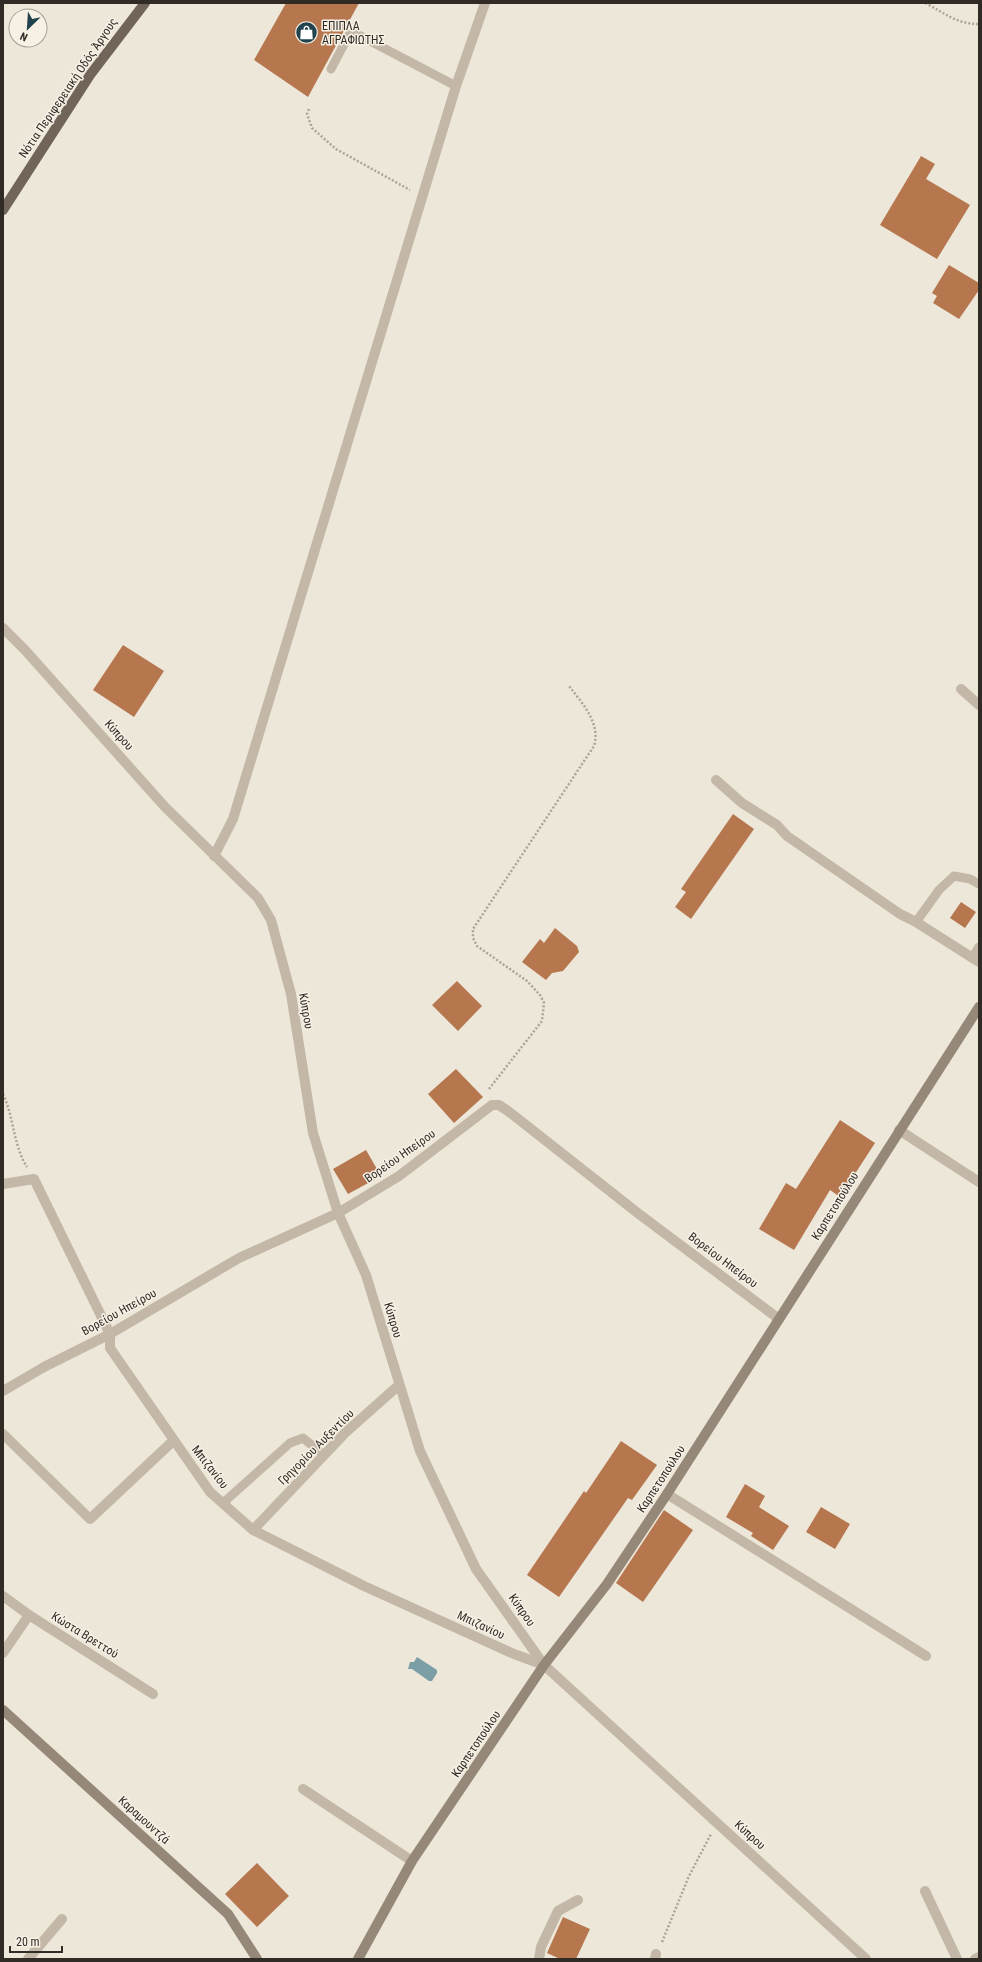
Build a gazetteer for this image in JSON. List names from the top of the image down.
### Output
{
  "streets": {
    "main road": ["Νότια Περιφερειακή Οδός Άργους", "Καρπετοπούλου", "Καραμουντζά"],
    "street": [
      "Κύπρου",
      "Βορείου Ηπείρου",
      "Γρηγορίου Αυξεντίου",
      "Μπιζανίου",
      "Κώστα Βρεττού"
    ]
  },
  "crossings": [
    ["Κύπρου", "Βορείου Ηπείρου"],
    ["Κύπρου", "Καρπετοπούλου"],
    ["Κύπρου", "Γρηγορίου Αυξεντίου"],
    ["Κύπρου", "Μπιζανίου"],
    ["Βορείου Ηπείρου", "Καρπετοπούλου"],
    ["Βορείου Ηπείρου", "Μπιζανίου"],
    ["Καρπετοπούλου", "Μπιζανίου"],
    ["Γρηγορίου Αυξεντίου", "Μπιζανίου"]
  ],
  "places": {
    "shop": ["ΕΠΙΠΛΑ ΑΓΡΑΦΙΩΤΗΣ"]
  },
  "scale_bar": "20 m",
  "north": "bottom left"
}
